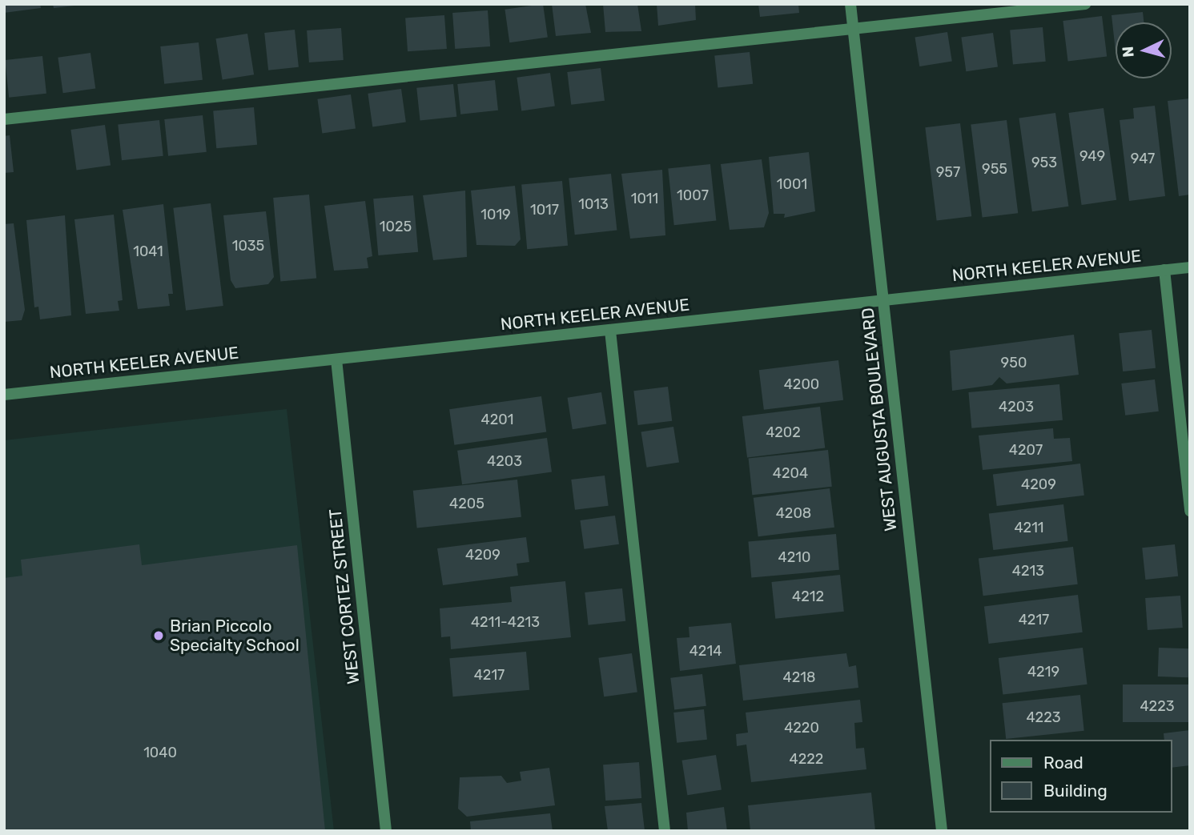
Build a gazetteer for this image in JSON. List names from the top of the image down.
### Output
{
  "streets": {
    "street": ["NORTH KEELER AVENUE", "WEST AUGUSTA BOULEVARD", "WEST CORTEZ STREET"]
  },
  "crossings": [
    ["NORTH KEELER AVENUE", "WEST AUGUSTA BOULEVARD"],
    ["NORTH KEELER AVENUE", "WEST CORTEZ STREET"]
  ],
  "places": ["Brian Piccolo Specialty School"],
  "house_numbers": [
    "949",
    "947",
    "953",
    "955",
    "957",
    "1001",
    "1007",
    "1011",
    "1013",
    "1017",
    "1019",
    "1025",
    "1035",
    "1041",
    "950",
    "4200",
    "4203",
    "4201",
    "4202",
    "4207",
    "4203",
    "4204",
    "4209",
    "4205",
    "4208",
    "4211",
    "4209",
    "4210",
    "4213",
    "4212",
    "4217",
    "4211-4213",
    "4214",
    "4219",
    "4217",
    "4218",
    "4223",
    "4223",
    "4220",
    "1040",
    "4222"
  ],
  "legend": ["Road", "Building"],
  "north": "left"
}
